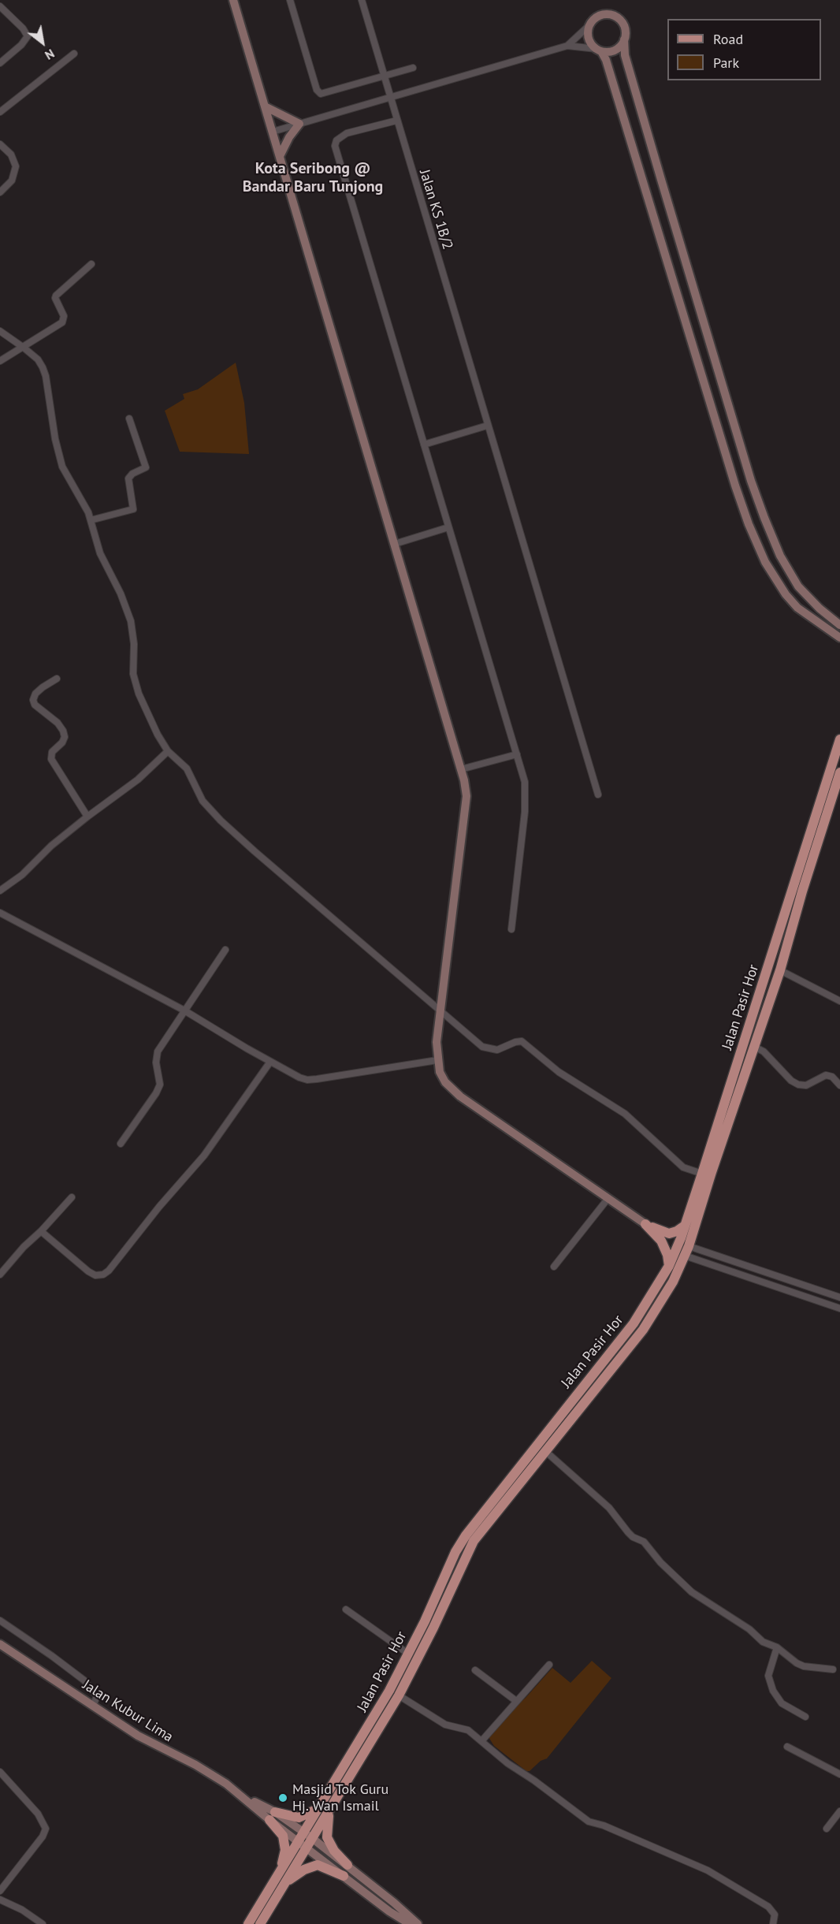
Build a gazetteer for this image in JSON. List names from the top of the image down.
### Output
{
  "streets": {
    "main road": ["Jalan Pasir Hor"],
    "street": ["Jalan KS 1B/2", "Jalan Kubur Lima"]
  },
  "crossings": [
    ["Jalan Pasir Hor", "Jalan Kubur Lima"]
  ],
  "districts": ["Kota Seribong @ Bandar Baru Tunjong"],
  "places": ["Masjid Tok Guru Hj. Wan Ismail"],
  "legend": ["Road", "Park"],
  "north": "bottom right"
}
